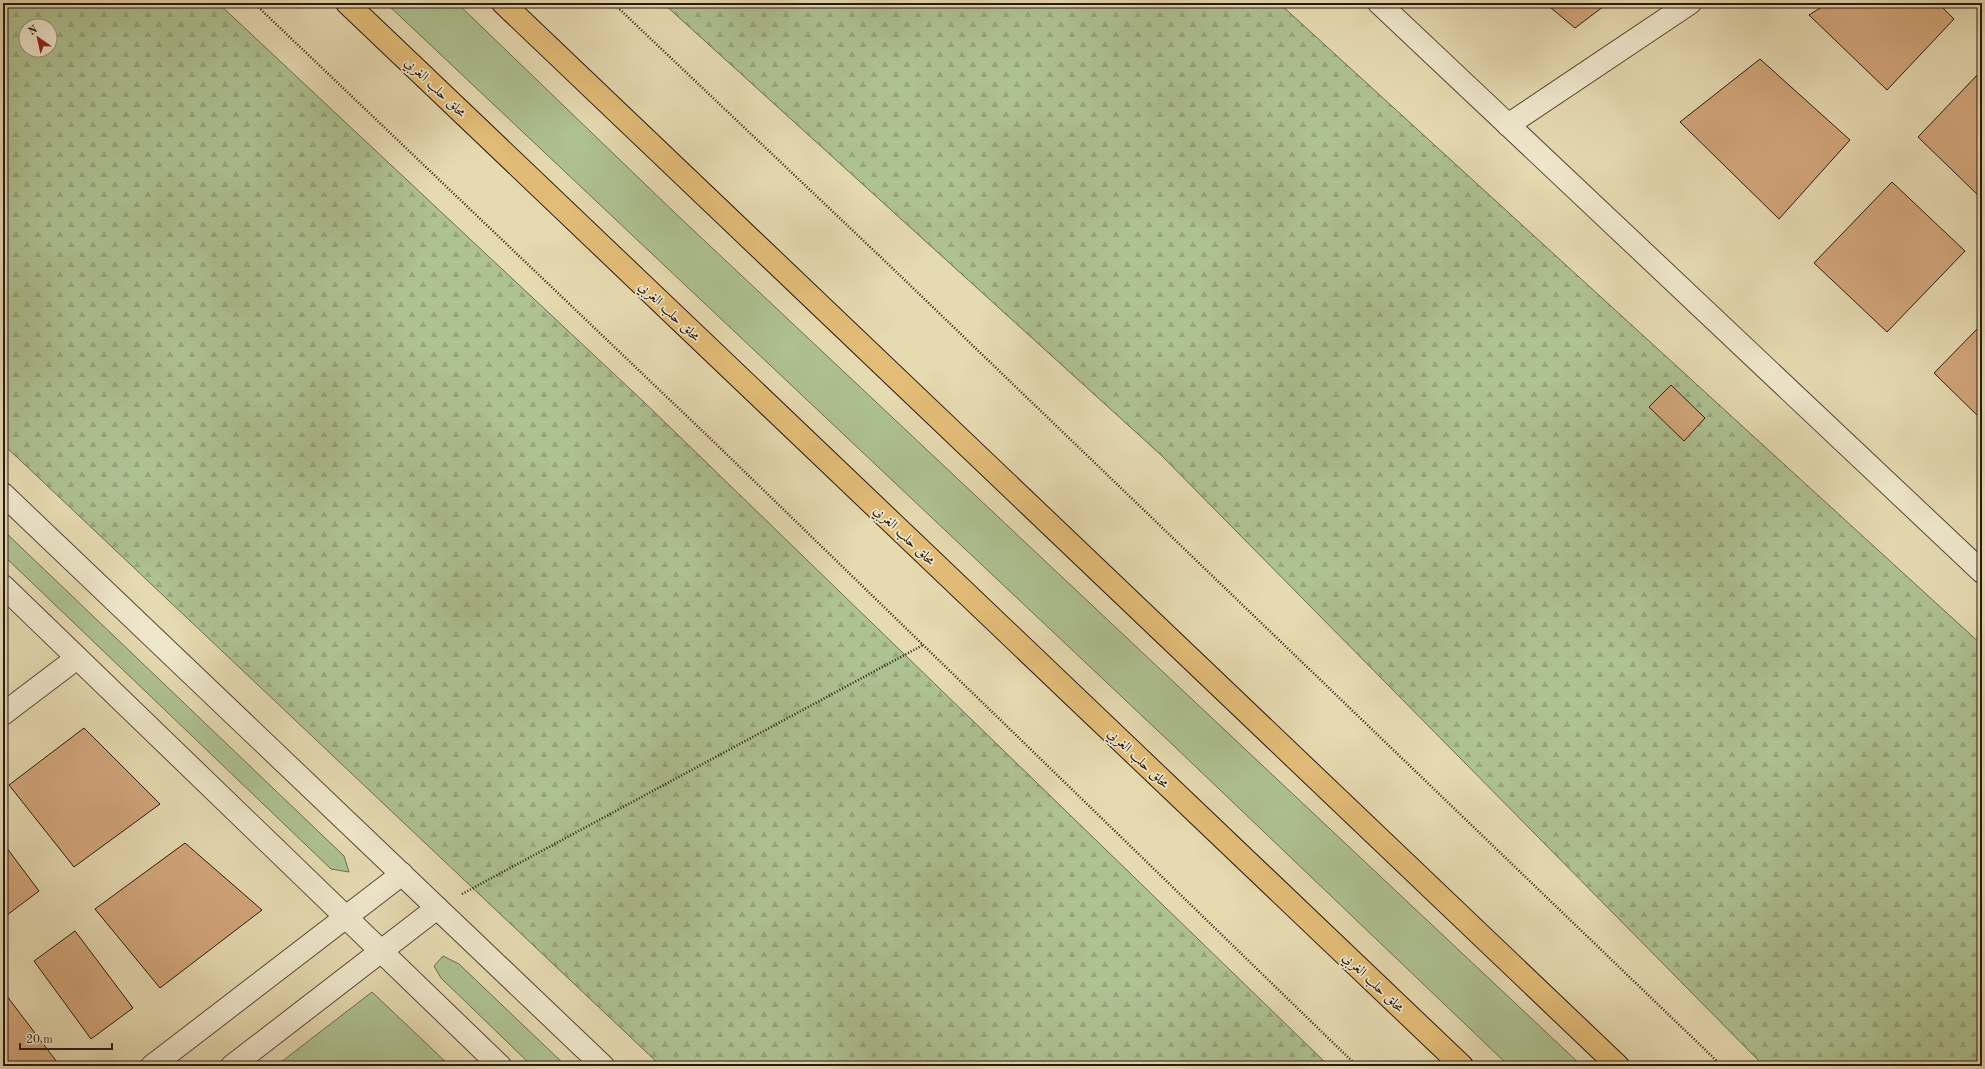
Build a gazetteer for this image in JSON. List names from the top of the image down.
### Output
{
  "streets": {
    "highway": ["محلق حلب الغربي"]
  },
  "scale_bar": "20 m",
  "north": "top left"
}
